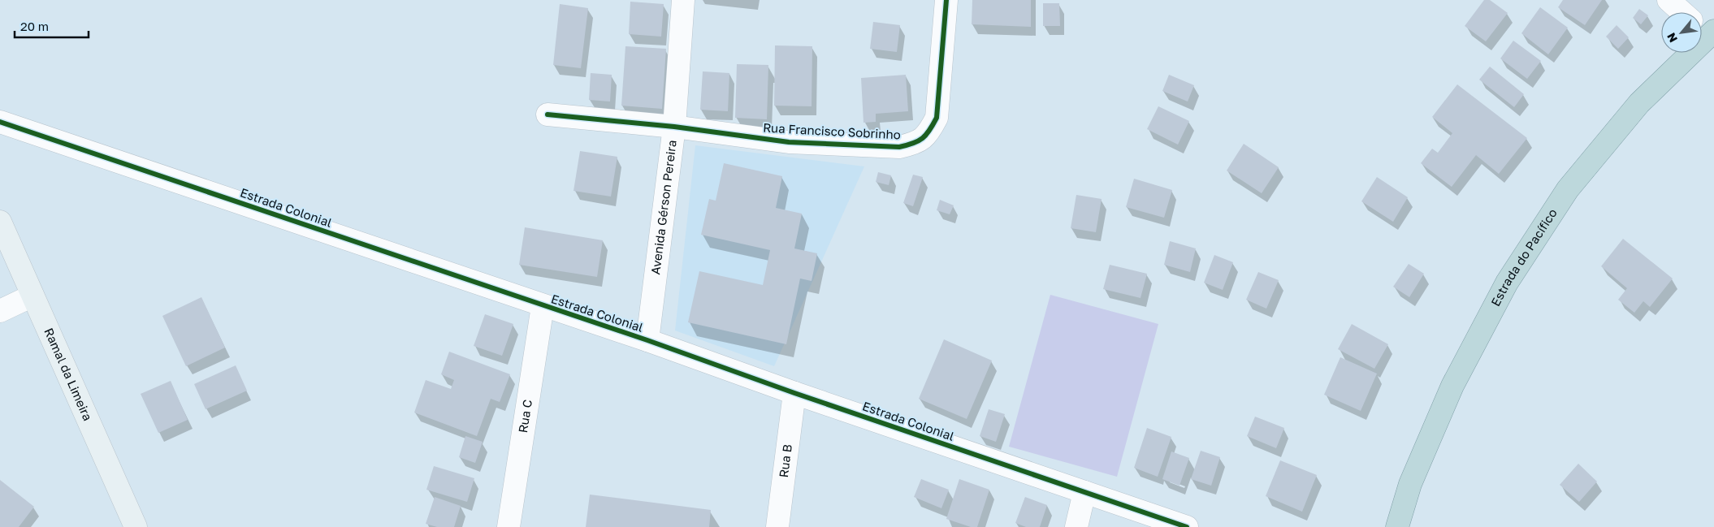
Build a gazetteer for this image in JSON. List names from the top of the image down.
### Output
{
  "streets": {
    "highway": ["Estrada do Pacífico"],
    "street": [
      "Rua Francisco Sobrinho",
      "Avenida Gérson Pereira",
      "Estrada Colonial",
      "Ramal da Limeira",
      "Rua C",
      "Rua B"
    ]
  },
  "crossings": [
    ["Rua Francisco Sobrinho", "Avenida Gérson Pereira"],
    ["Avenida Gérson Pereira", "Estrada Colonial"],
    ["Estrada Colonial", "Rua C"],
    ["Estrada Colonial", "Rua B"]
  ],
  "scale_bar": "20 m",
  "north": "bottom left"
}
